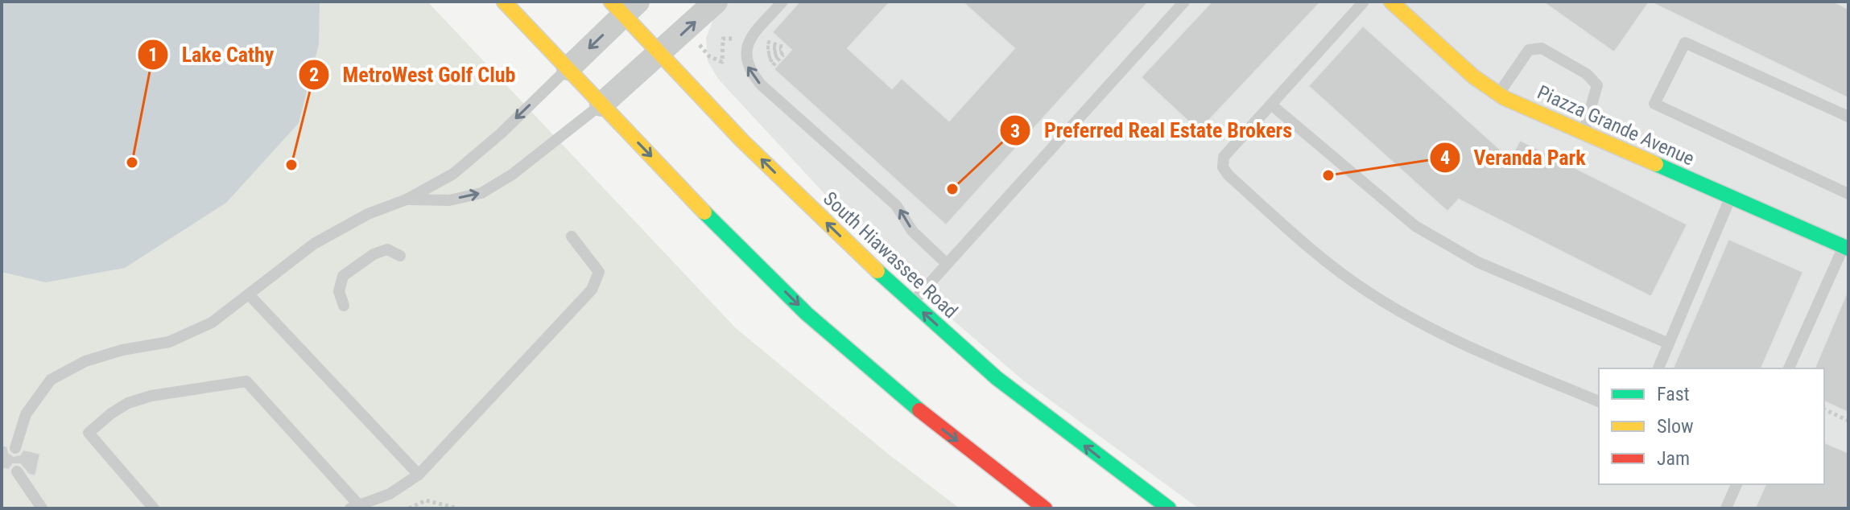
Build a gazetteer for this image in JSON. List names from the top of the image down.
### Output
{
  "streets": {
    "street": ["Piazza Grande Avenue", "South Hiawassee Road"]
  },
  "places": [
    "Lake Cathy",
    "MetroWest Golf Club",
    "Veranda Park",
    "Preferred Real Estate Brokers"
  ],
  "legend": ["Fast", "Slow", "Jam"]
}
